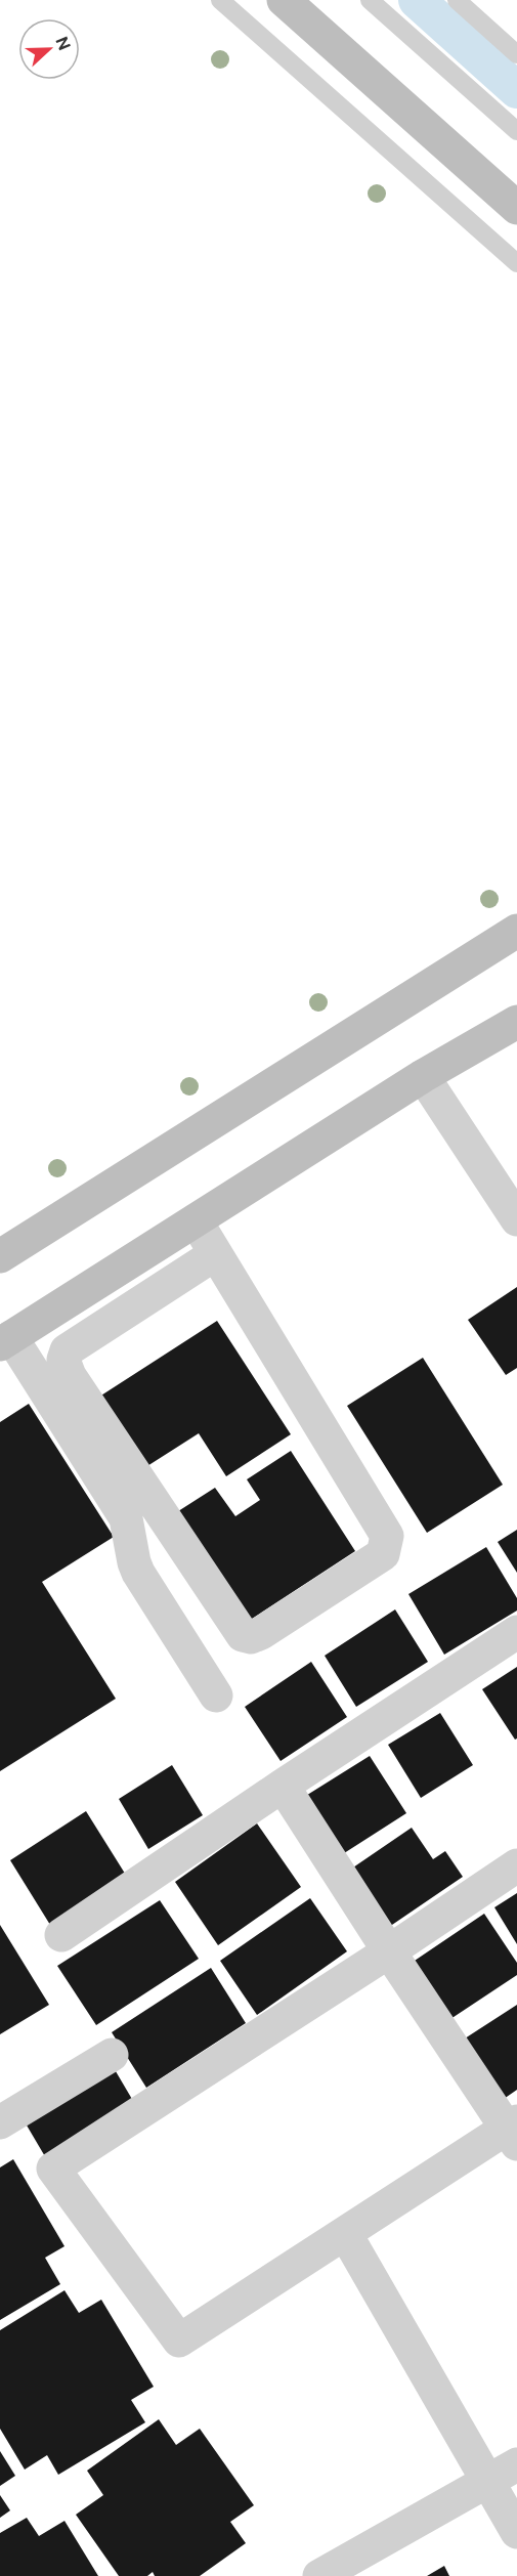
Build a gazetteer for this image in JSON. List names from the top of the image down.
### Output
{
  "north": "right"
}
